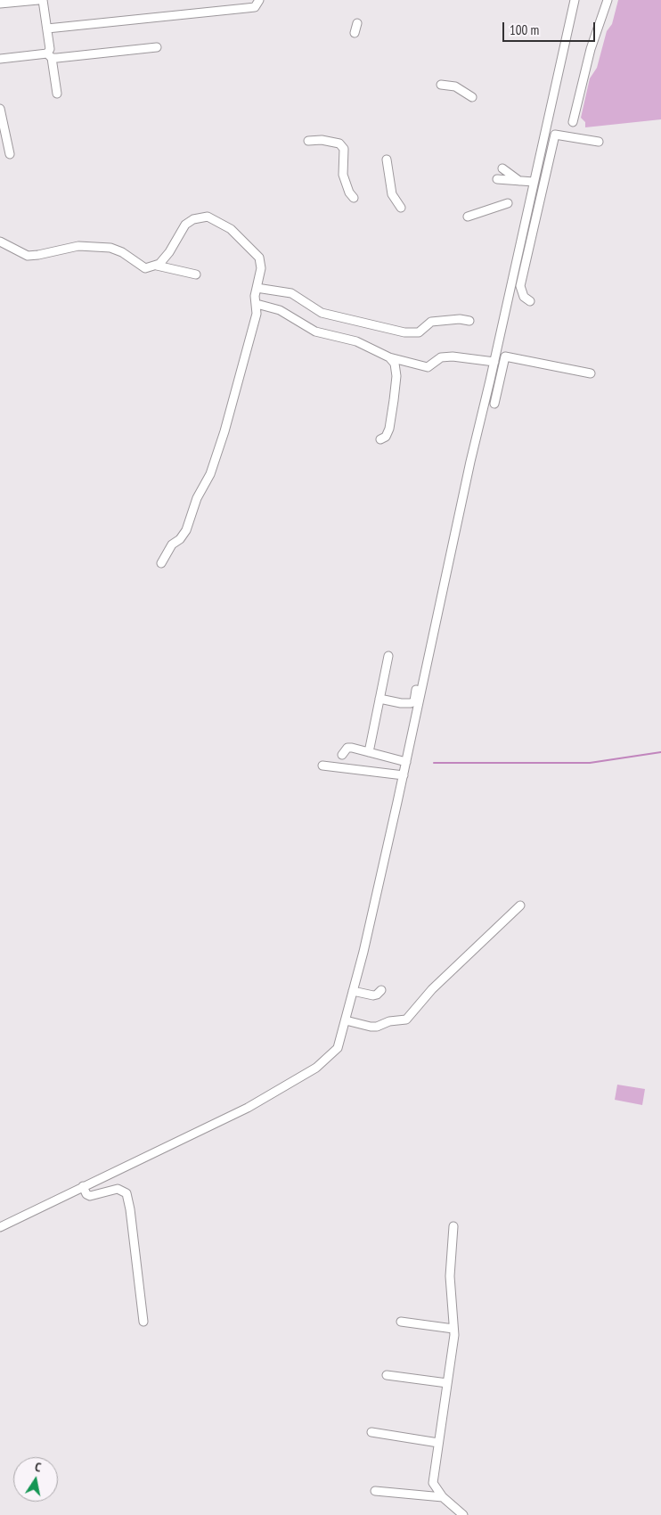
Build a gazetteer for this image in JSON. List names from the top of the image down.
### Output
{
  "scale_bar": "100 m",
  "north": "top"
}
